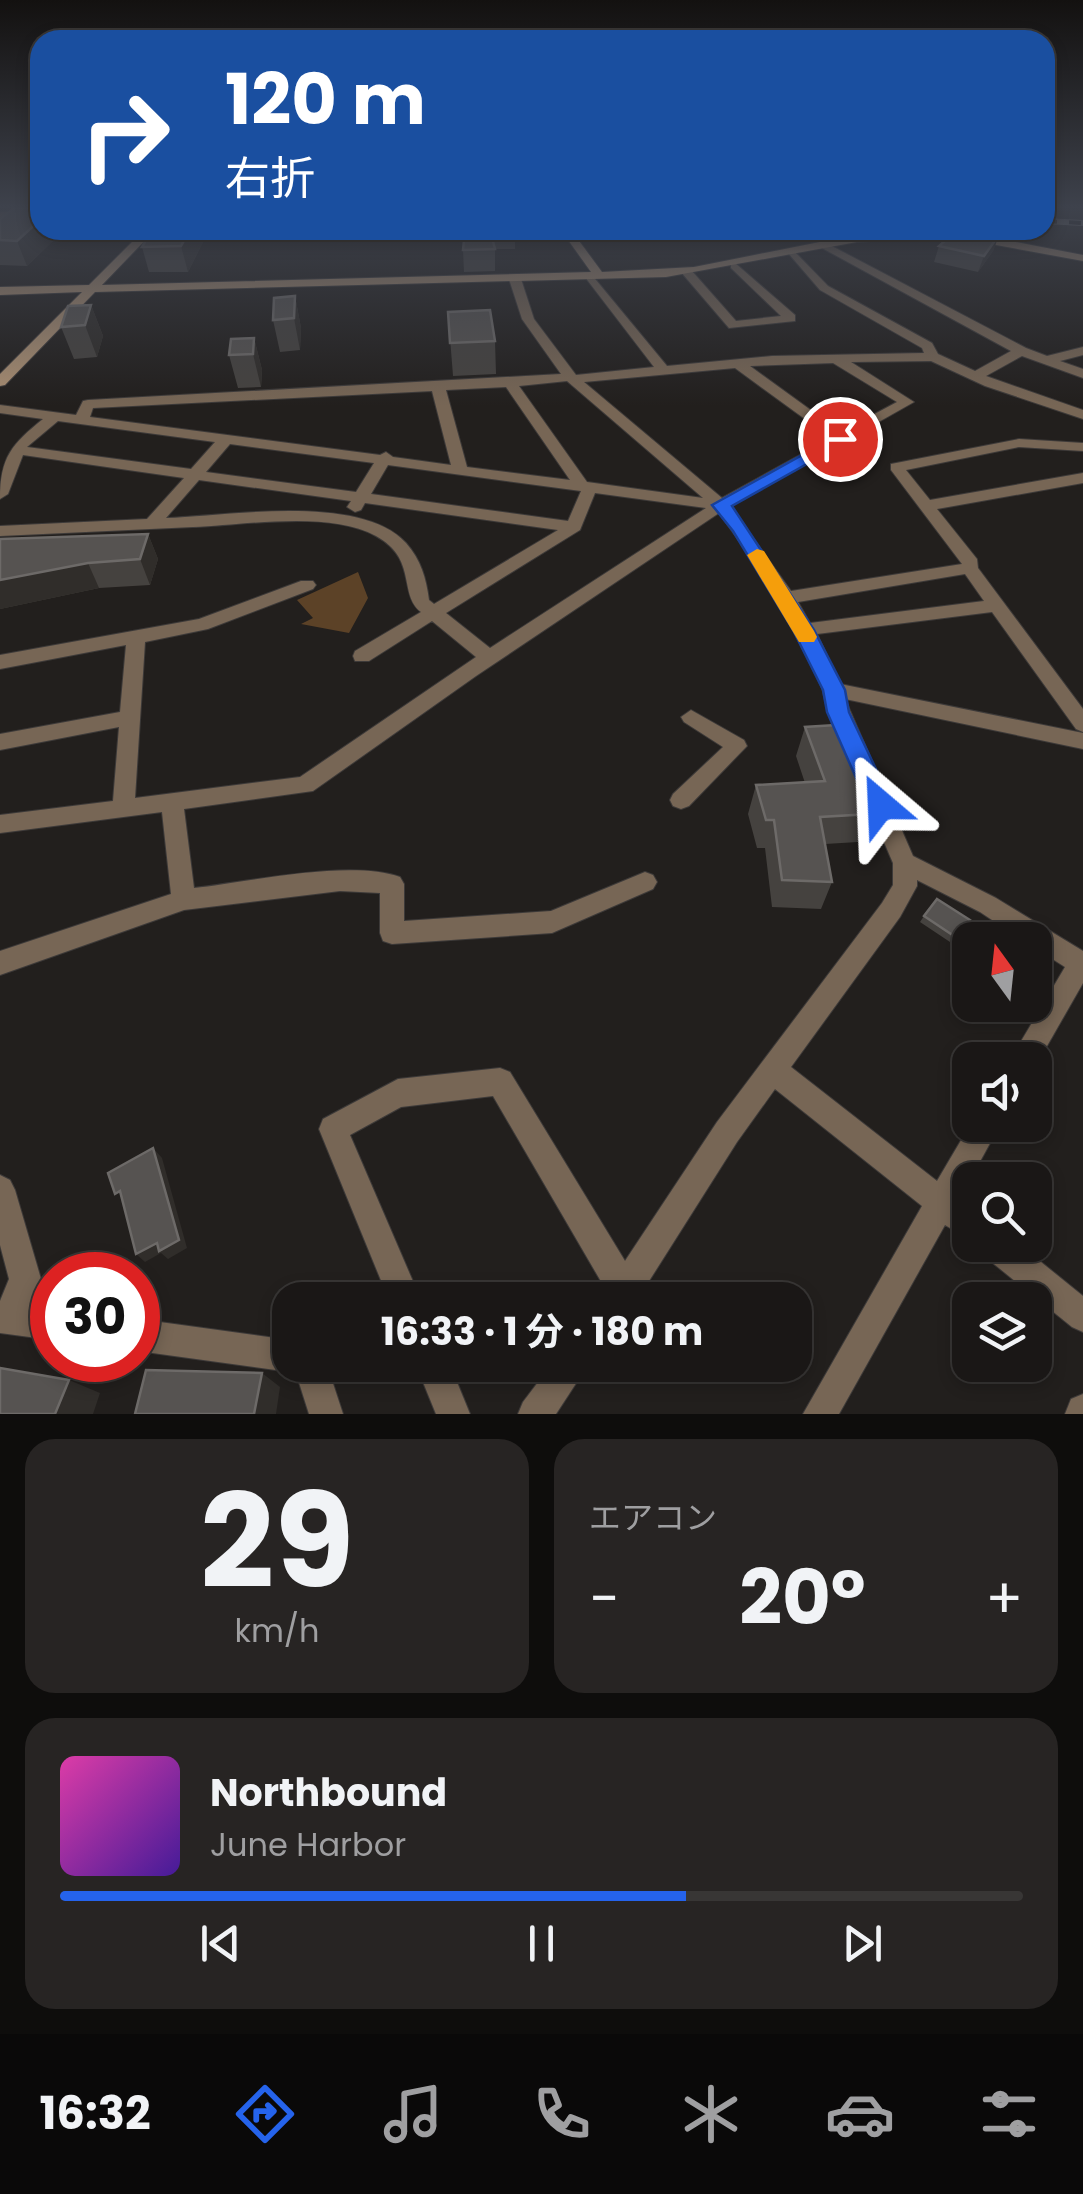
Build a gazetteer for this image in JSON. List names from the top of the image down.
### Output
{
  "north": "top",
  "page": {
    "turn": ["120 m", "右折"],
    "limit": "30",
    "trip": "16:33 · 1 分 · 180 m",
    "tile": [
      ["29", "km/h"],
      "エアコン"
    ],
    "heat": ["−", "20°", "+"],
    "song": ["Northbound", "June Harbor"],
    "tabs": "16:32"
  }
}
